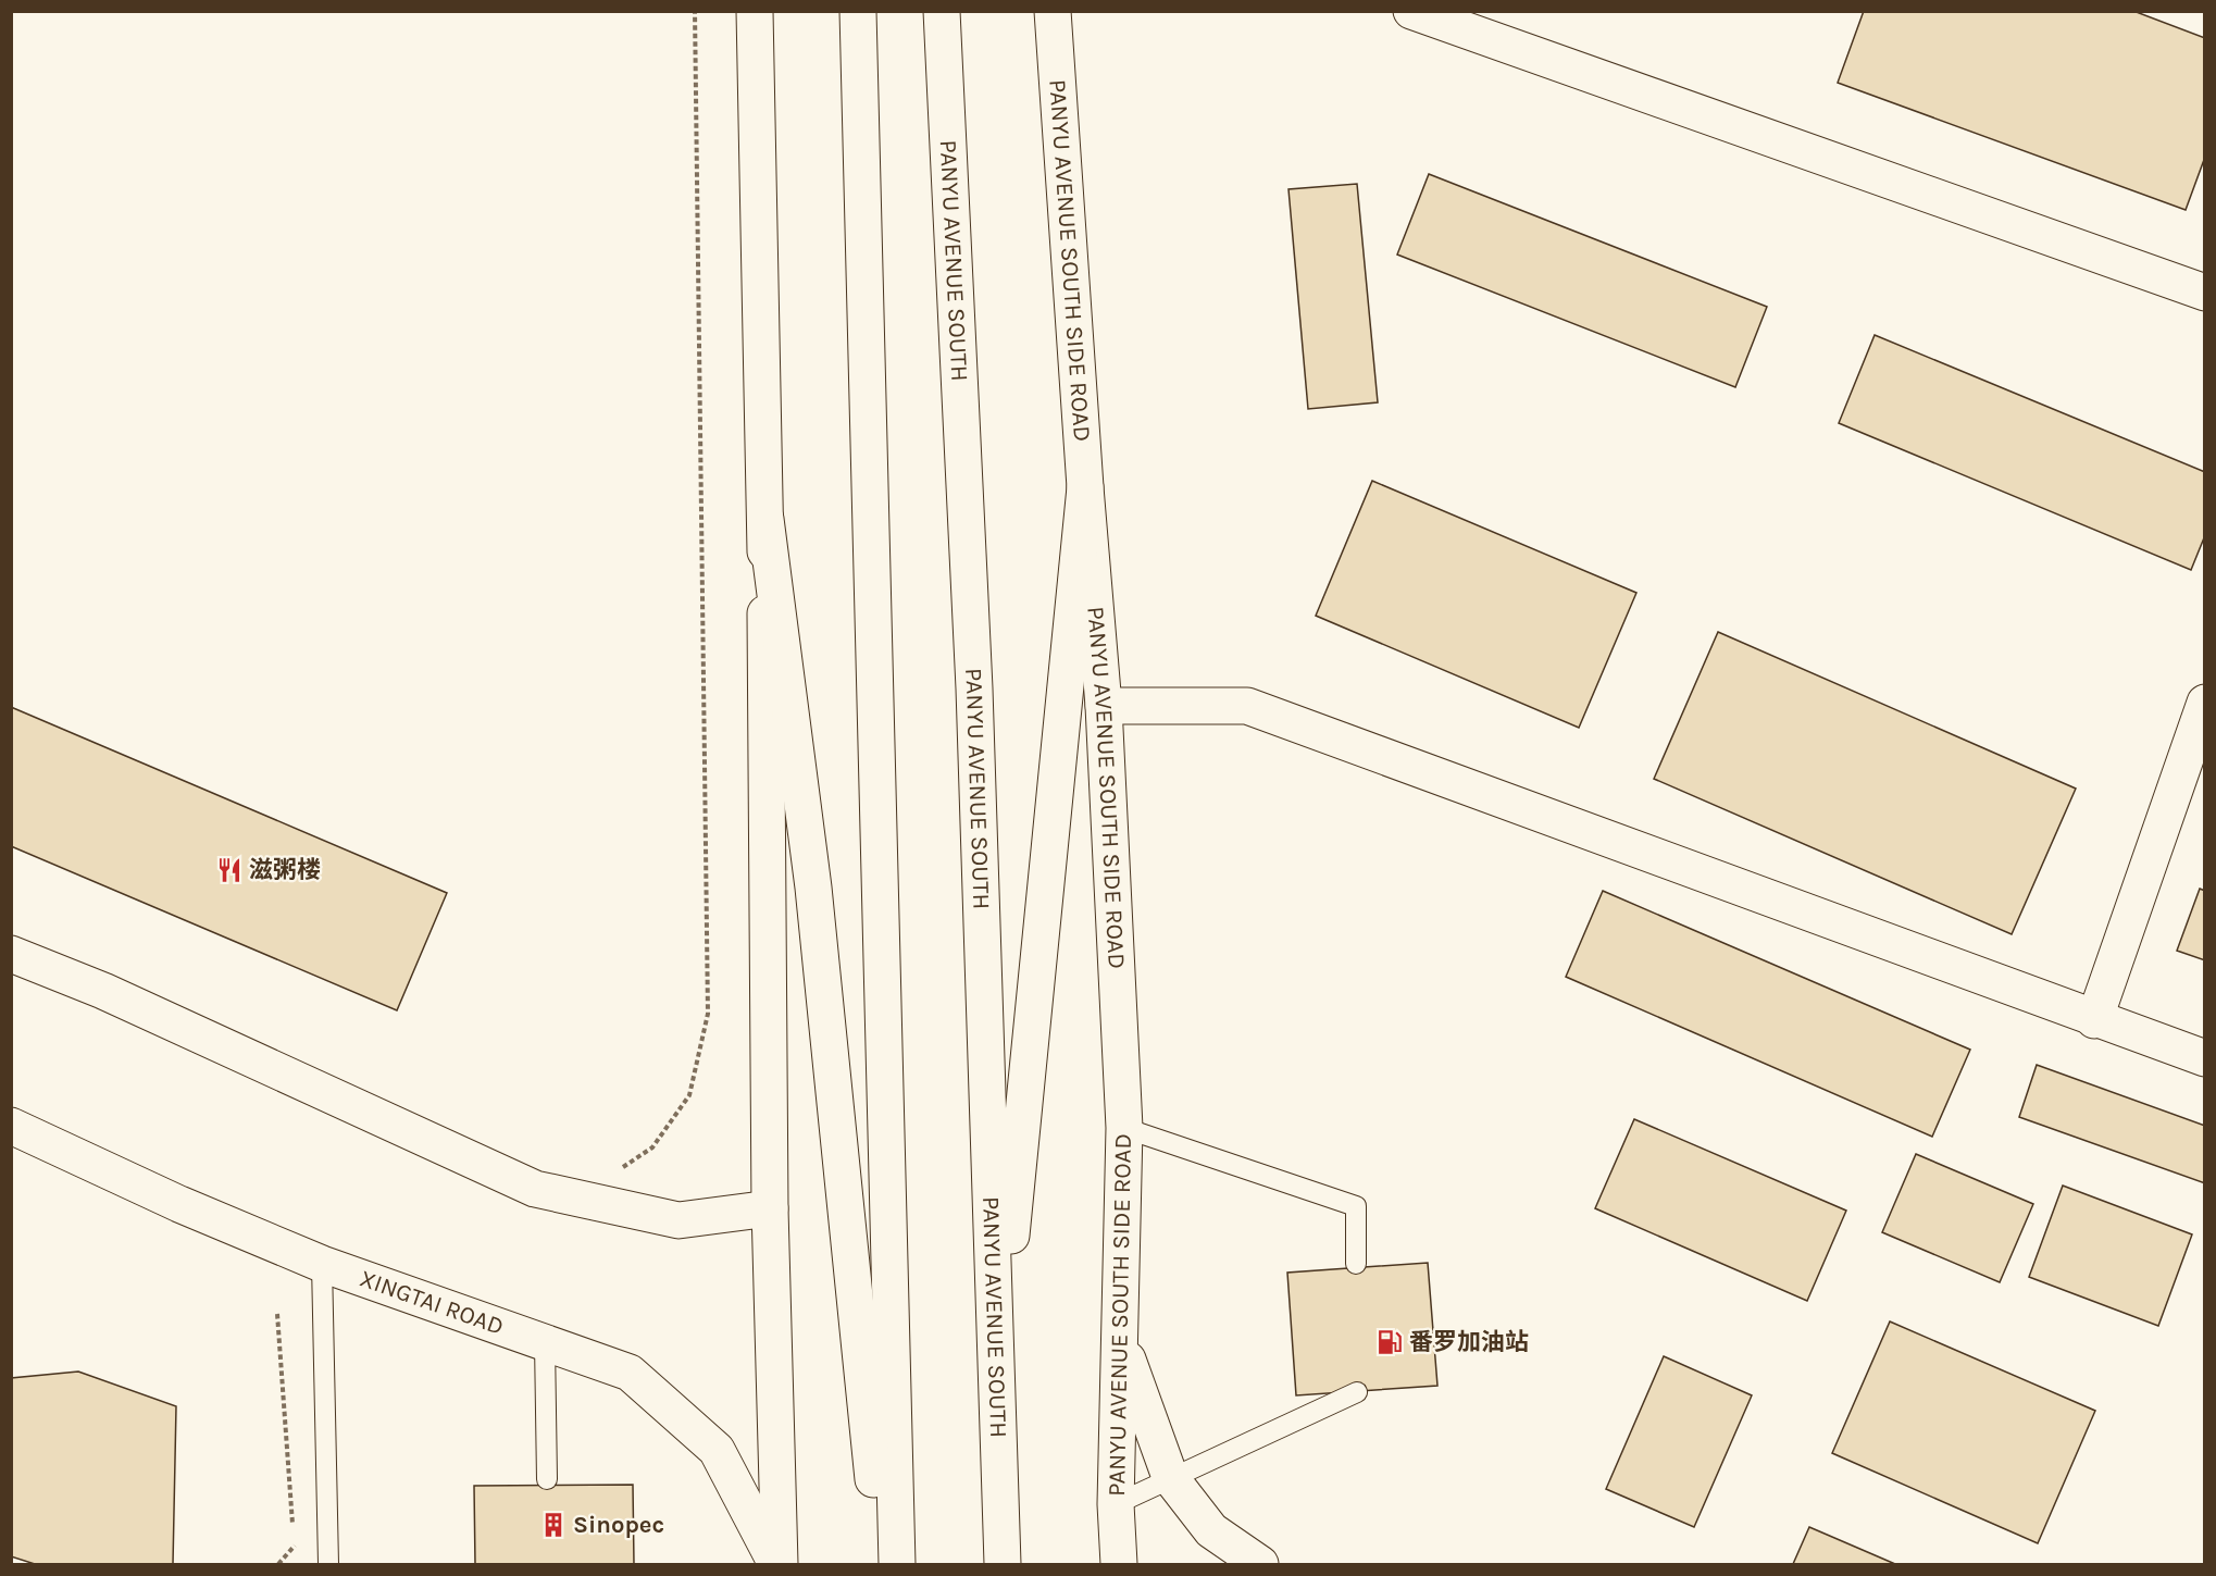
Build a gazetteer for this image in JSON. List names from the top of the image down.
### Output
{
  "streets": {
    "main road": ["PANYU AVENUE SOUTH", "PANYU AVENUE SOUTH SIDE ROAD", "XINGTAI ROAD"]
  },
  "places": {
    "restaurant": ["滋粥楼"],
    "fuel station": ["番罗加油站"],
    "building": ["Sinopec"]
  }
}
